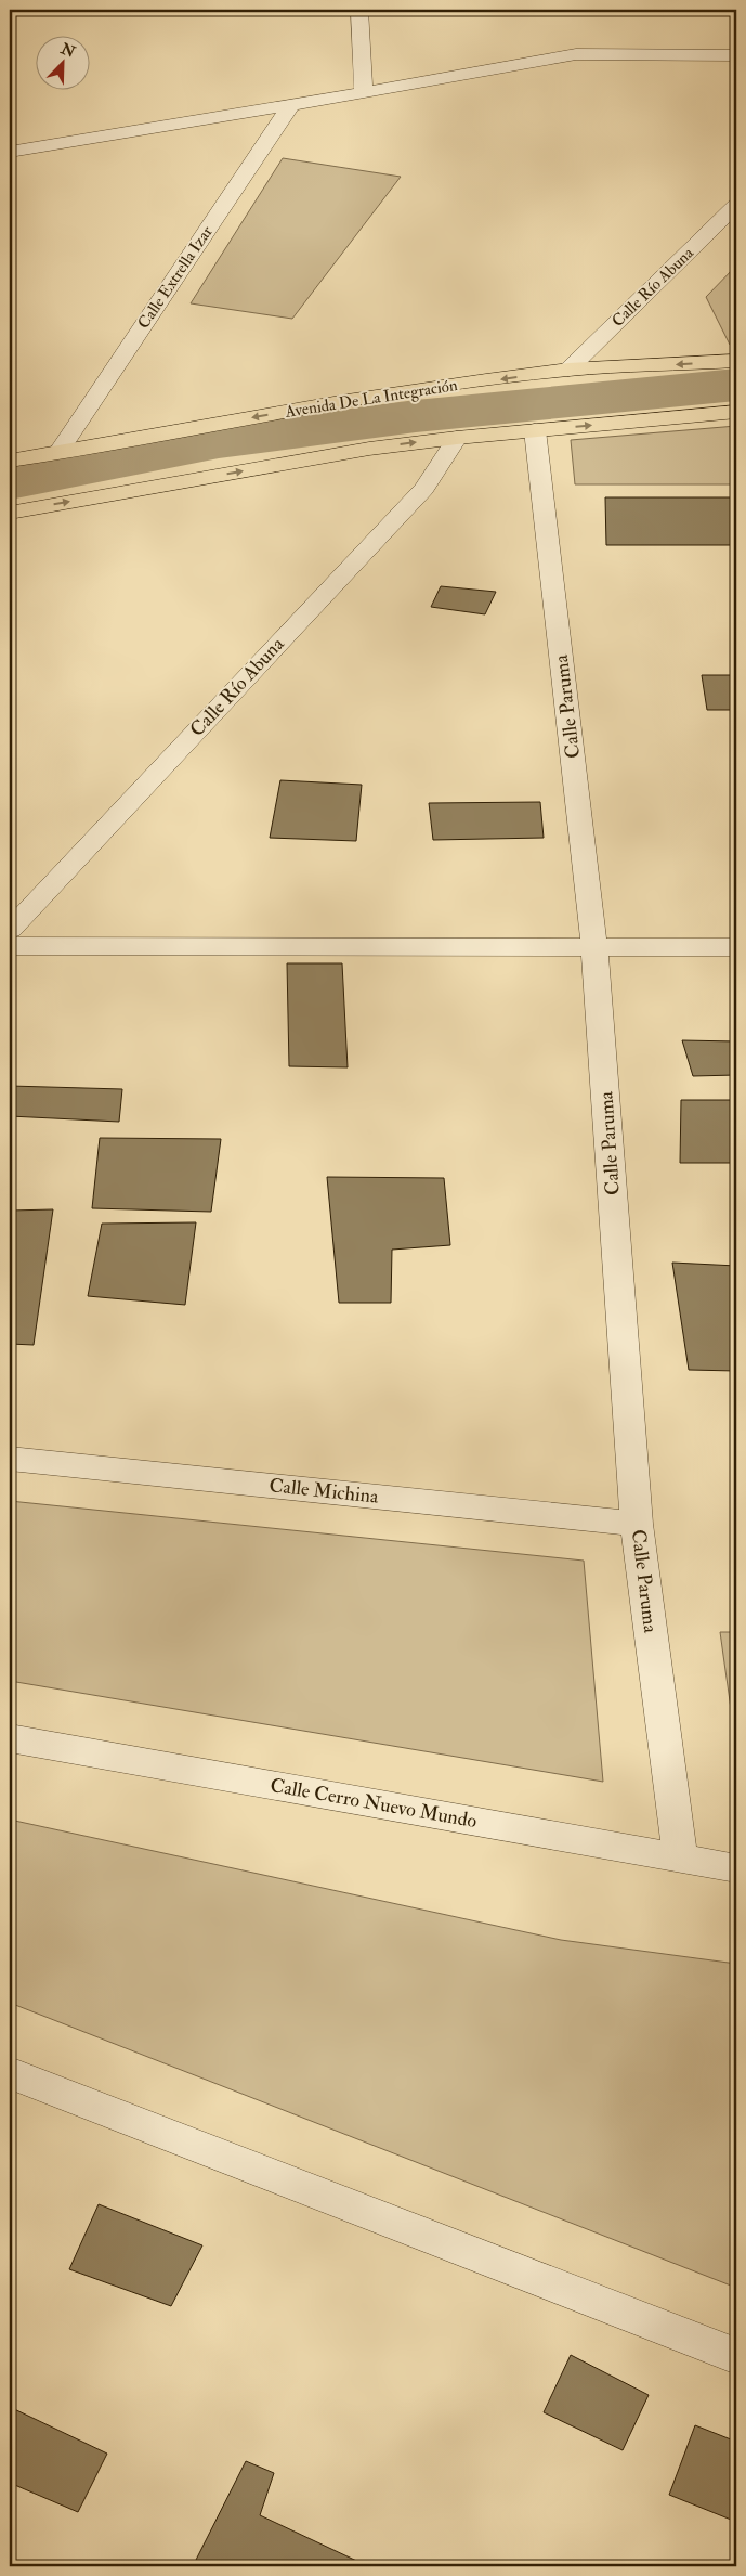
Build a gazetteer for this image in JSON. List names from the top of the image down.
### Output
{
  "streets": {
    "main road": ["Avenida De La Integración"],
    "street": [
      "Calle Extrella Izar",
      "Calle Río Abuna",
      "Calle Paruma",
      "Calle Michina",
      "Calle Cerro Nuevo Mundo"
    ]
  },
  "crossings": [
    ["Calle Extrella Izar", "Avenida De La Integración"],
    ["Calle Río Abuna", "Avenida De La Integración"],
    ["Calle Paruma", "Calle Michina"],
    ["Calle Paruma", "Calle Cerro Nuevo Mundo"]
  ],
  "north": "top right"
}
